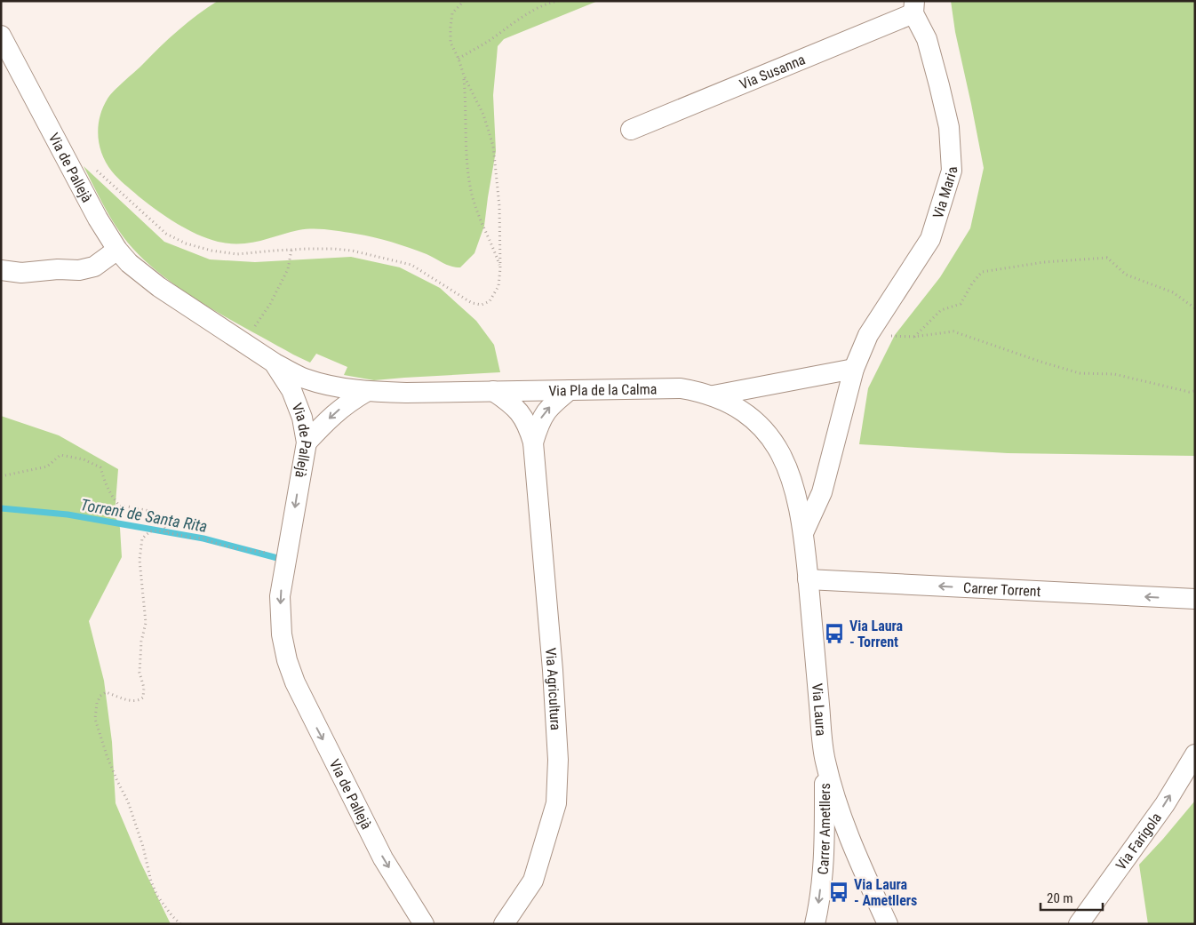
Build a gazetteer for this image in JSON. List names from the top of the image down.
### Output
{
  "streets": {
    "street": [
      "Via Susanna",
      "Via de Pallejà",
      "Via Maria",
      "Via Pla de la Calma",
      "Carrer Torrent",
      "Via Agricultura",
      "Via Laura",
      "Carrer Ametllers",
      "Via Farigola"
    ]
  },
  "crossings": [
    ["Via Susanna", "Via Maria"],
    ["Via de Pallejà", "Via Pla de la Calma"],
    ["Via Maria", "Via Laura"],
    ["Via Pla de la Calma", "Via Agricultura"],
    ["Via Pla de la Calma", "Via Laura"],
    ["Carrer Torrent", "Via Laura"],
    ["Via Laura", "Carrer Ametllers"]
  ],
  "one_way": [
    "Via de Pallejà",
    "Carrer Torrent",
    "Carrer Ametllers",
    "Via Farigola"
  ],
  "water": ["Torrent de Santa Rita"],
  "places": {
    "bus stop": ["Via Laura - Torrent", "Via Laura - Ametllers"]
  },
  "scale_bar": "20 m"
}
